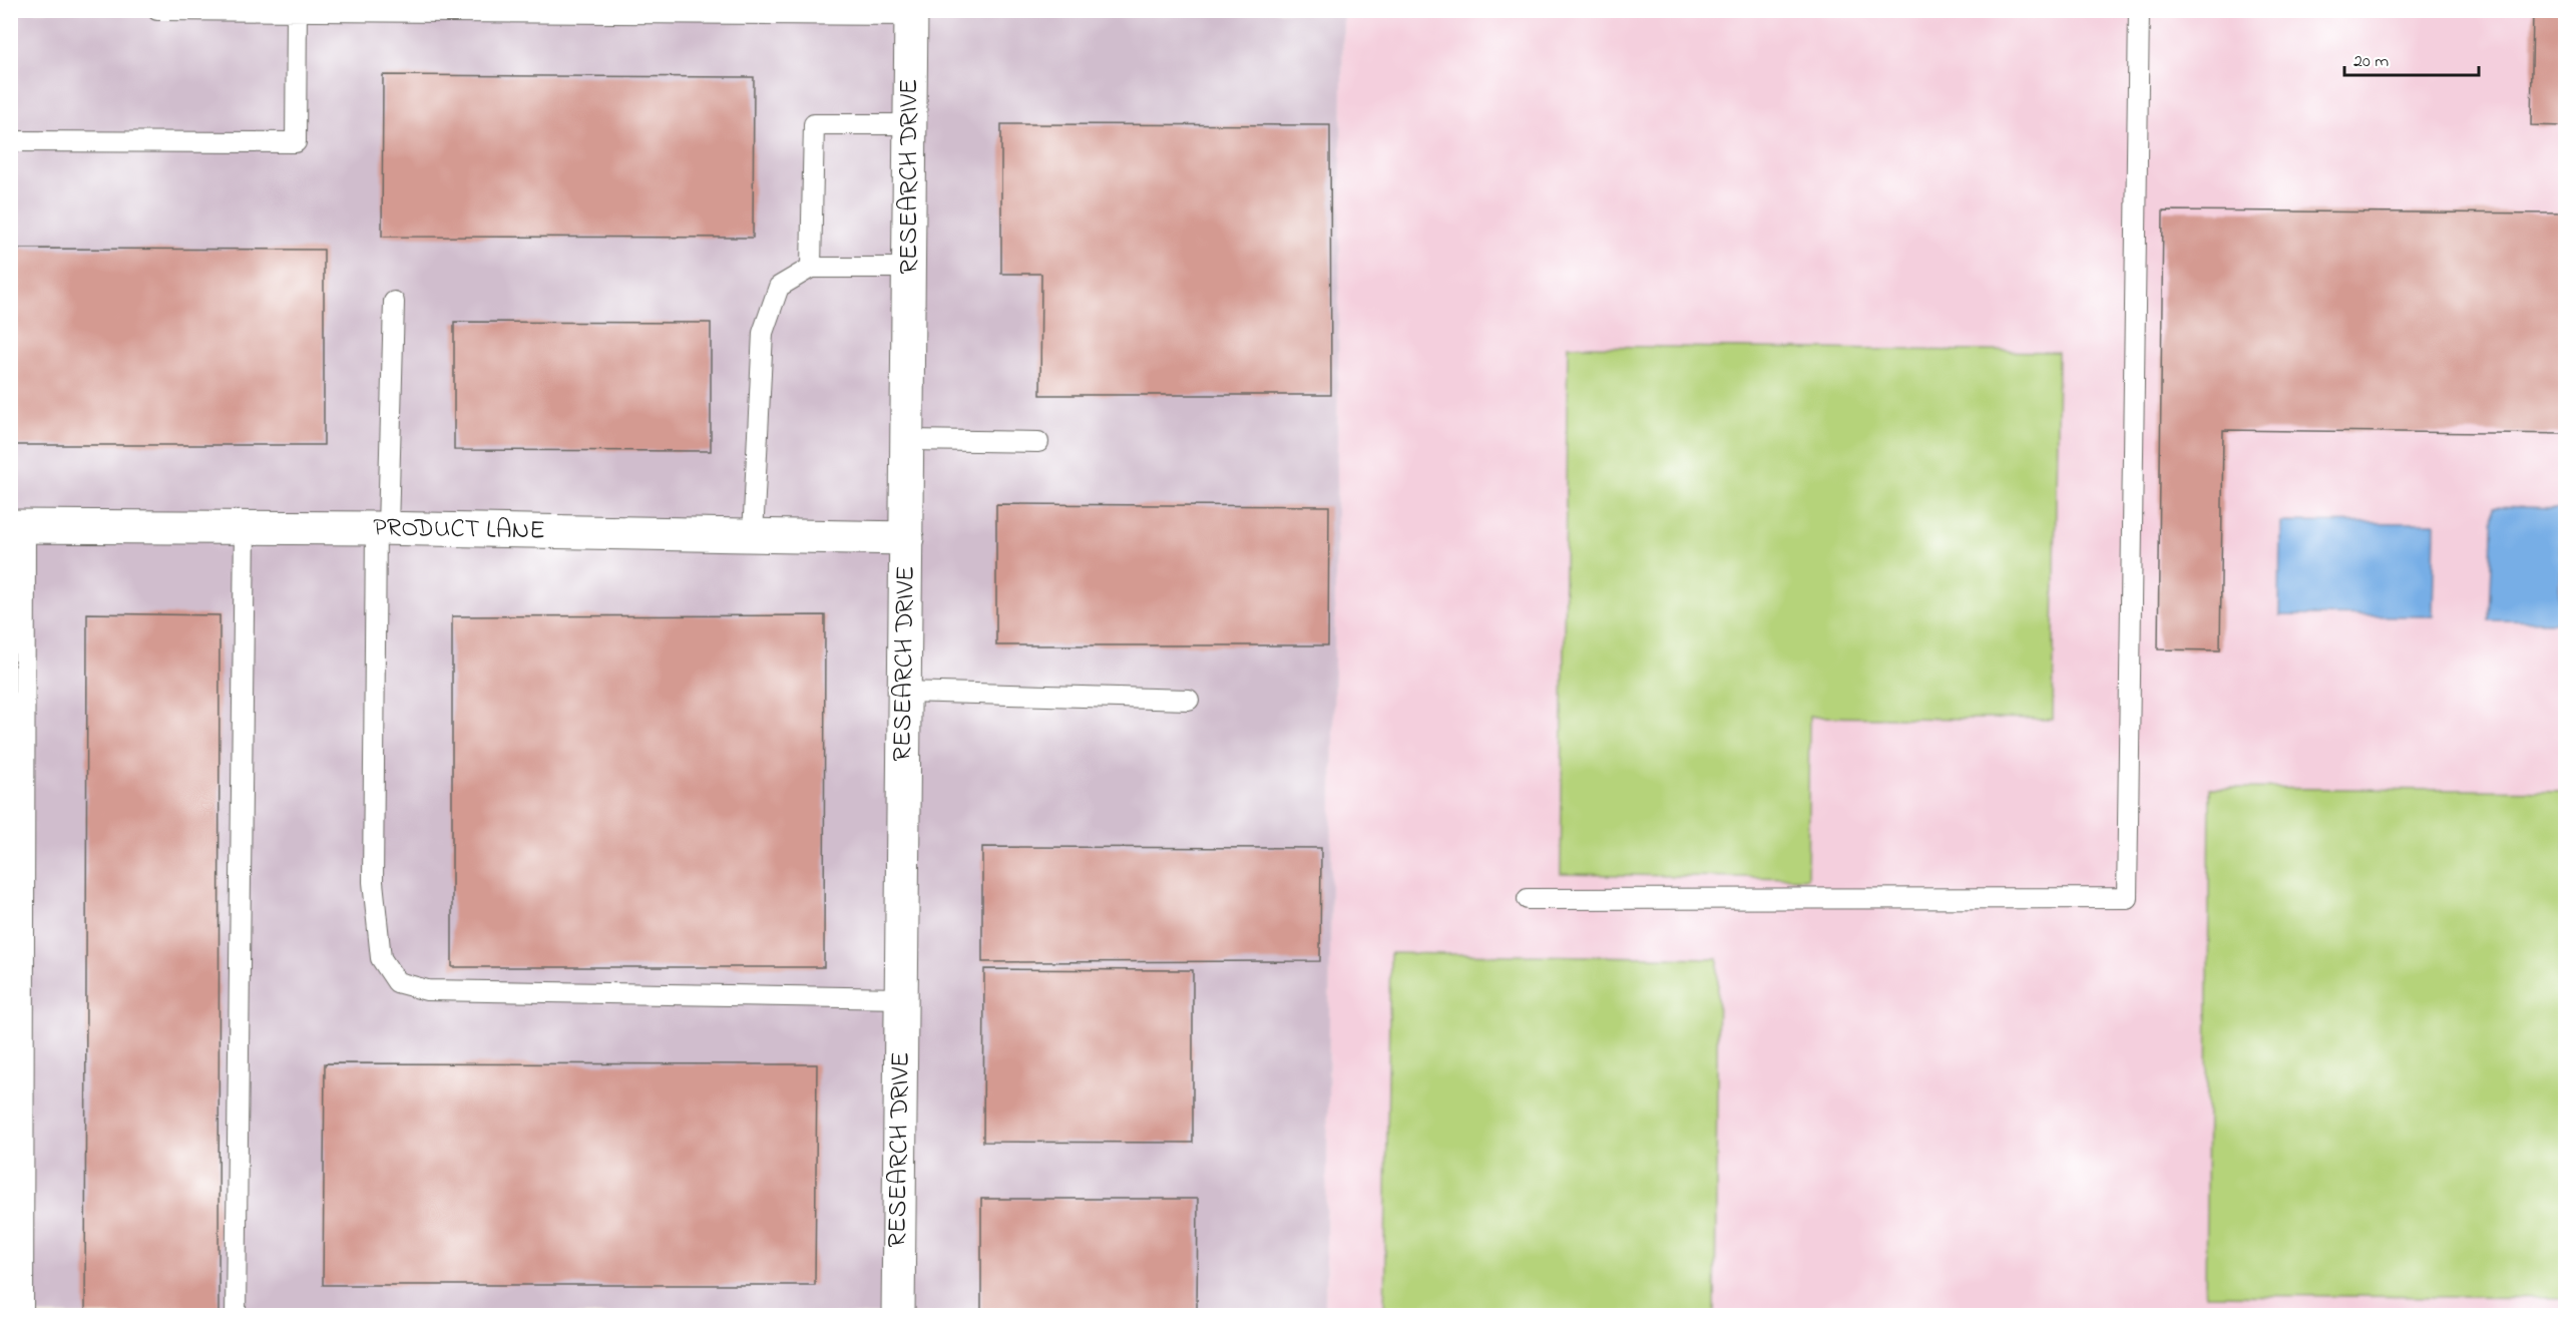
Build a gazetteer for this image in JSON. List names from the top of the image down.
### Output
{
  "streets": {
    "street": ["RESEARCH DRIVE", "PRODUCT LANE"]
  },
  "crossings": [
    ["RESEARCH DRIVE", "PRODUCT LANE"]
  ],
  "scale_bar": "20 m"
}
